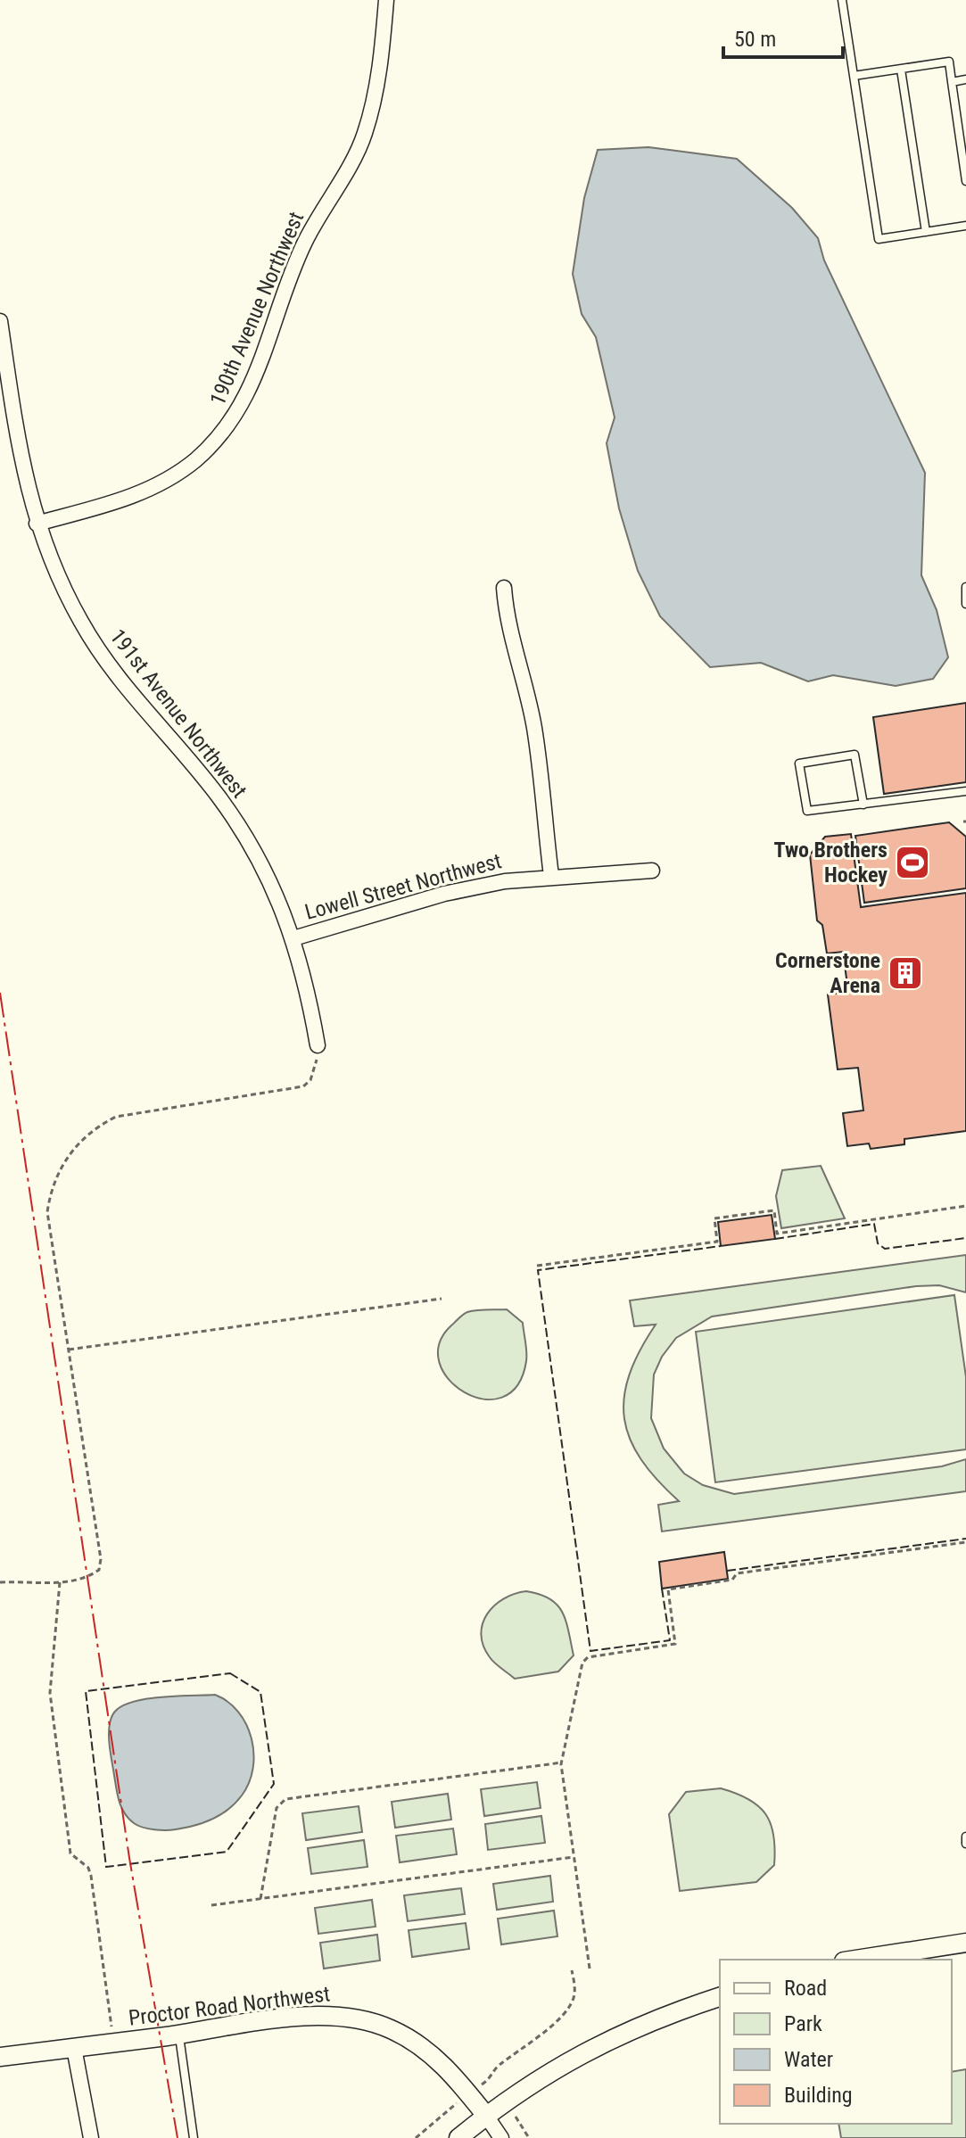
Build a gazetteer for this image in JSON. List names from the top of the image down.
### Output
{
  "streets": {
    "street": [
      "190th Avenue Northwest",
      "191st Avenue Northwest",
      "Lowell Street Northwest",
      "Proctor Road Northwest"
    ]
  },
  "crossings": [
    ["190th Avenue Northwest", "191st Avenue Northwest"],
    ["191st Avenue Northwest", "Lowell Street Northwest"]
  ],
  "places": {
    "sports": ["Two Brothers Hockey"],
    "building": ["Cornerstone Arena"]
  },
  "legend": [
    "Road",
    "Park",
    "Water",
    "Building"
  ],
  "scale_bar": "50 m"
}
